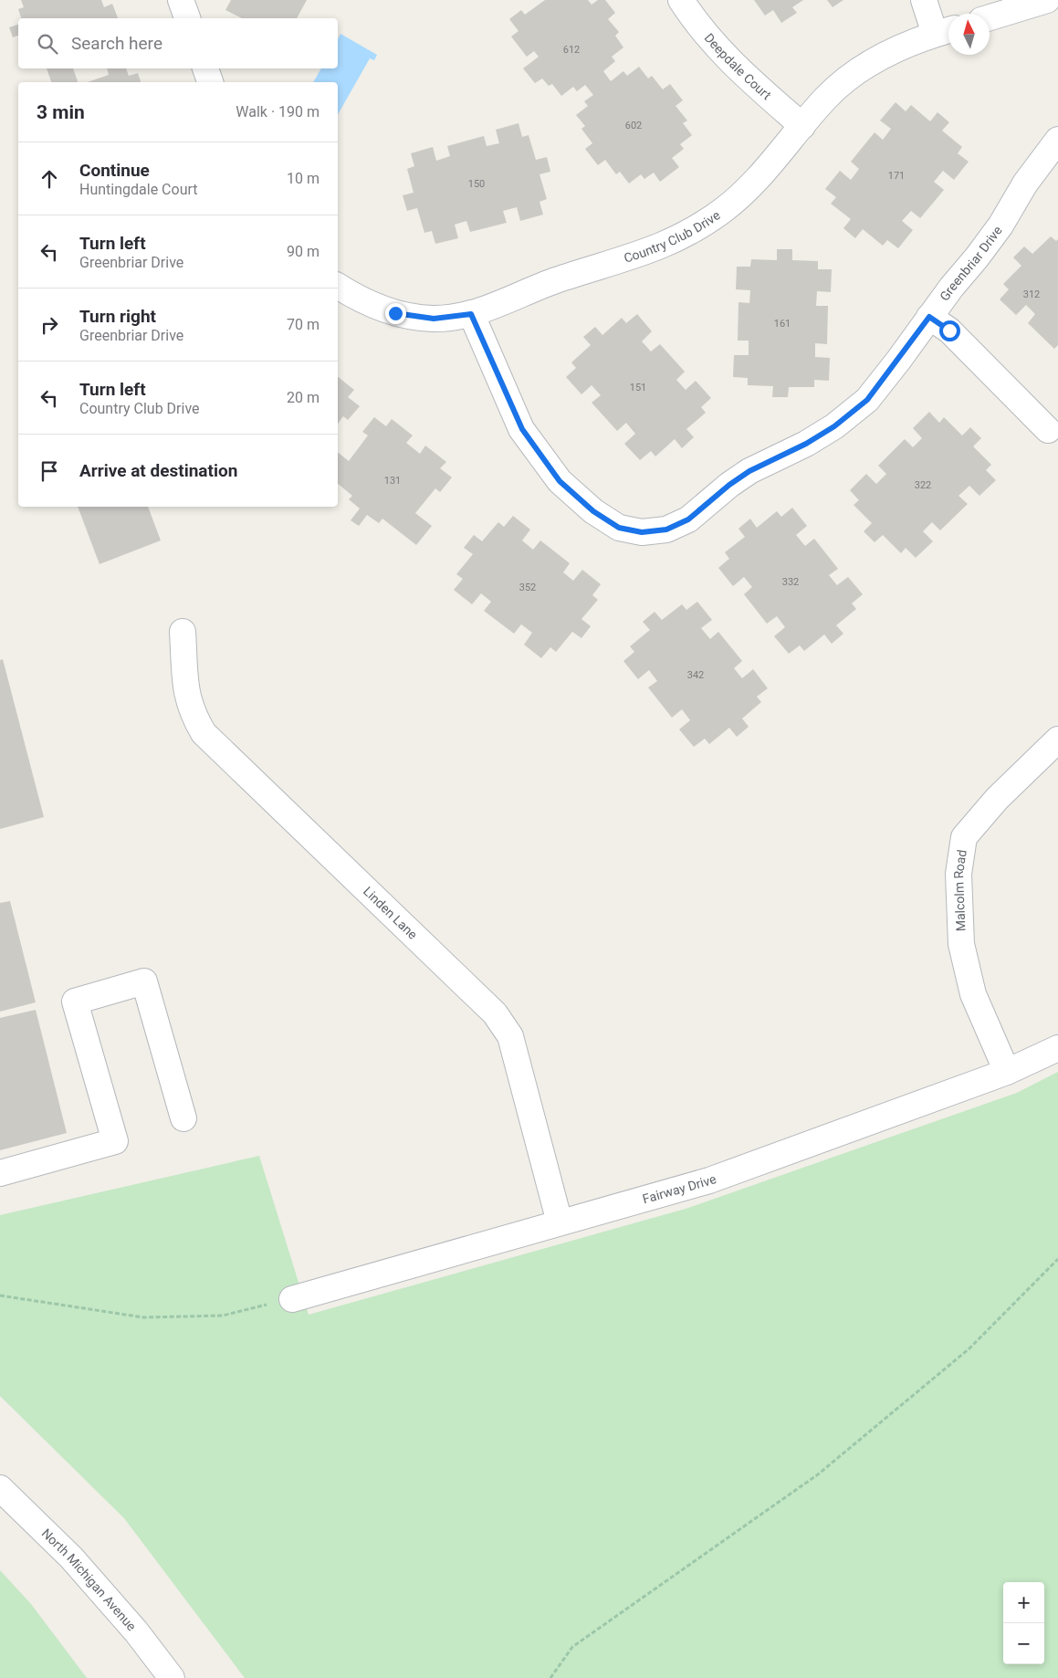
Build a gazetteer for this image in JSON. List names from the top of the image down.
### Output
{
  "streets": {
    "street": [
      "Deepdale Court",
      "Country Club Drive",
      "Greenbriar Drive",
      "Malcolm Road",
      "Linden Lane",
      "Fairway Drive",
      "North Michigan Avenue"
    ]
  },
  "crossings": [
    ["Deepdale Court", "Country Club Drive"],
    ["Country Club Drive", "Greenbriar Drive"],
    ["Malcolm Road", "Fairway Drive"],
    ["Linden Lane", "Fairway Drive"]
  ],
  "house_numbers": [
    "612",
    "602",
    "171",
    "150",
    "312",
    "161",
    "151",
    "131",
    "322",
    "332",
    "352",
    "342"
  ],
  "north": "top",
  "page": {
    "search": "Search here",
    "heading": ["3 min", "Walk · 190 m"],
    "list": [
      ["Continue", "Huntingdale Court", "10 m"],
      ["Turn left", "Greenbriar Drive", "90 m"],
      ["Turn right", "Greenbriar Drive", "70 m"],
      ["Turn left", "Country Club Drive", "20 m"],
      "Arrive at destination"
    ],
    "map_buttons": ["+", "−"]
  }
}
